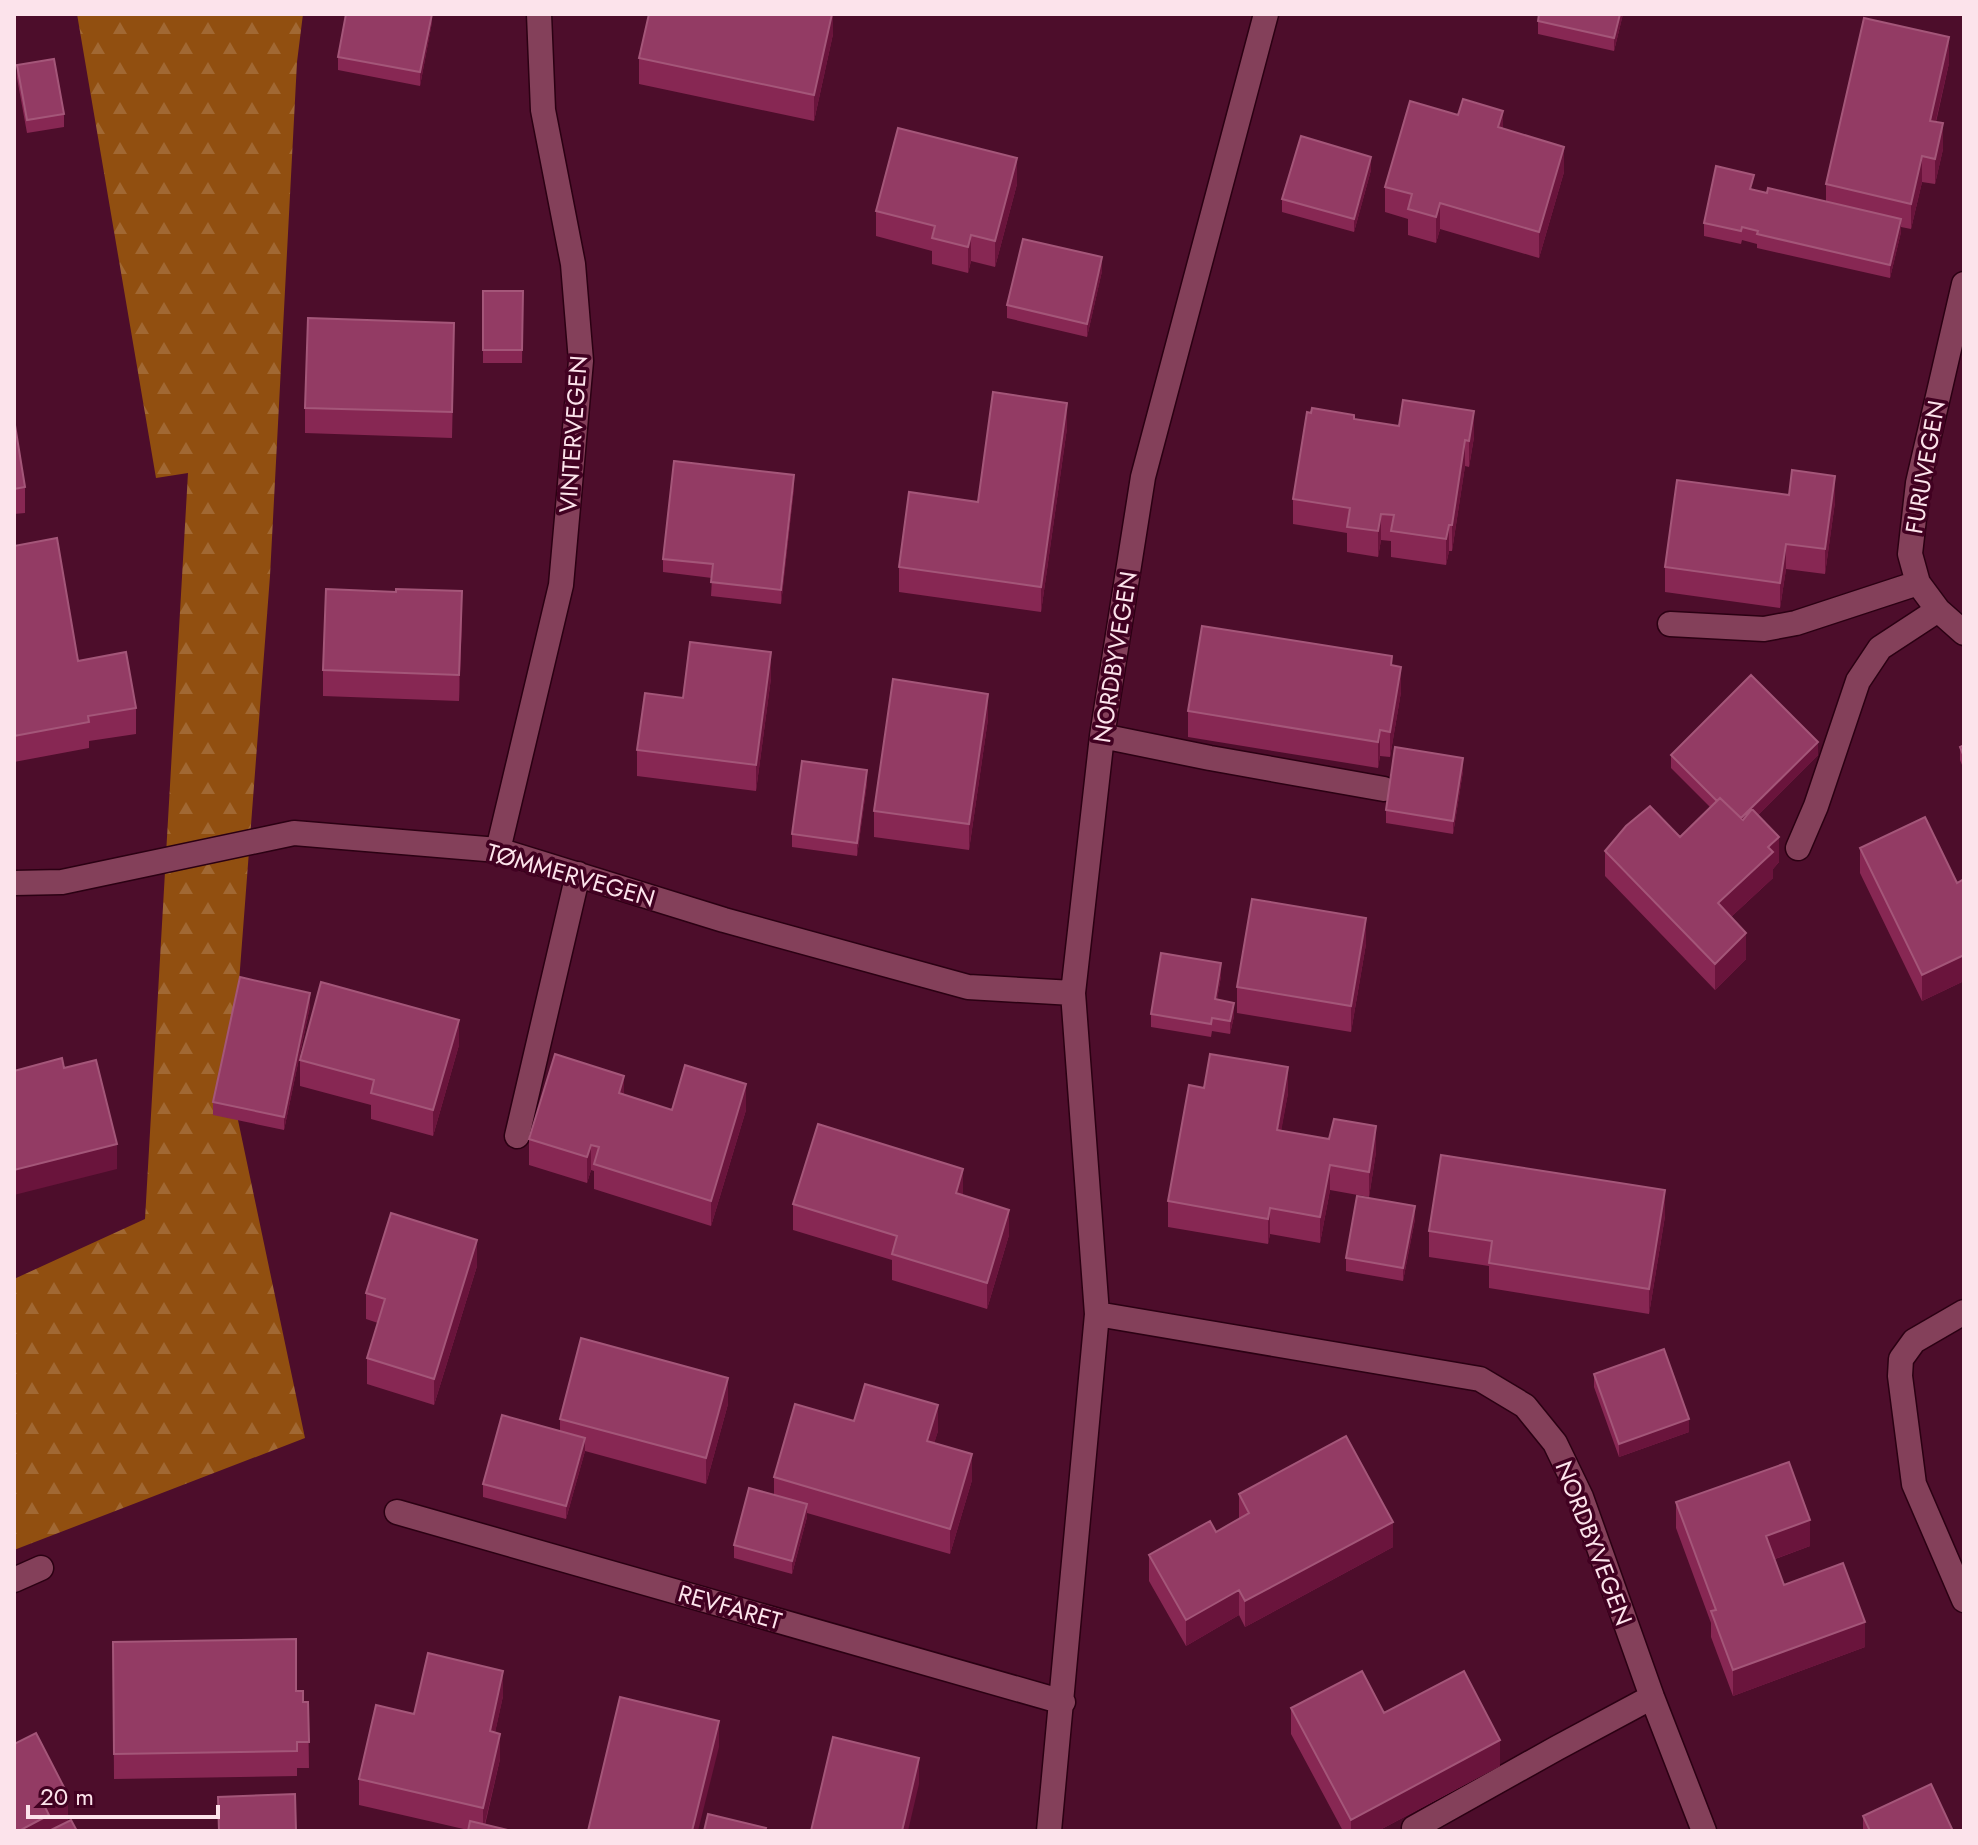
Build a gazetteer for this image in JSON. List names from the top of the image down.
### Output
{
  "streets": {
    "street": [
      "VINTERVEGEN",
      "FURUVEGEN",
      "NORDBYVEGEN",
      "TØMMERVEGEN",
      "REVFARET"
    ]
  },
  "crossings": [
    ["VINTERVEGEN", "TØMMERVEGEN"],
    ["NORDBYVEGEN", "TØMMERVEGEN"],
    ["NORDBYVEGEN", "REVFARET"]
  ],
  "scale_bar": "20 m"
}
